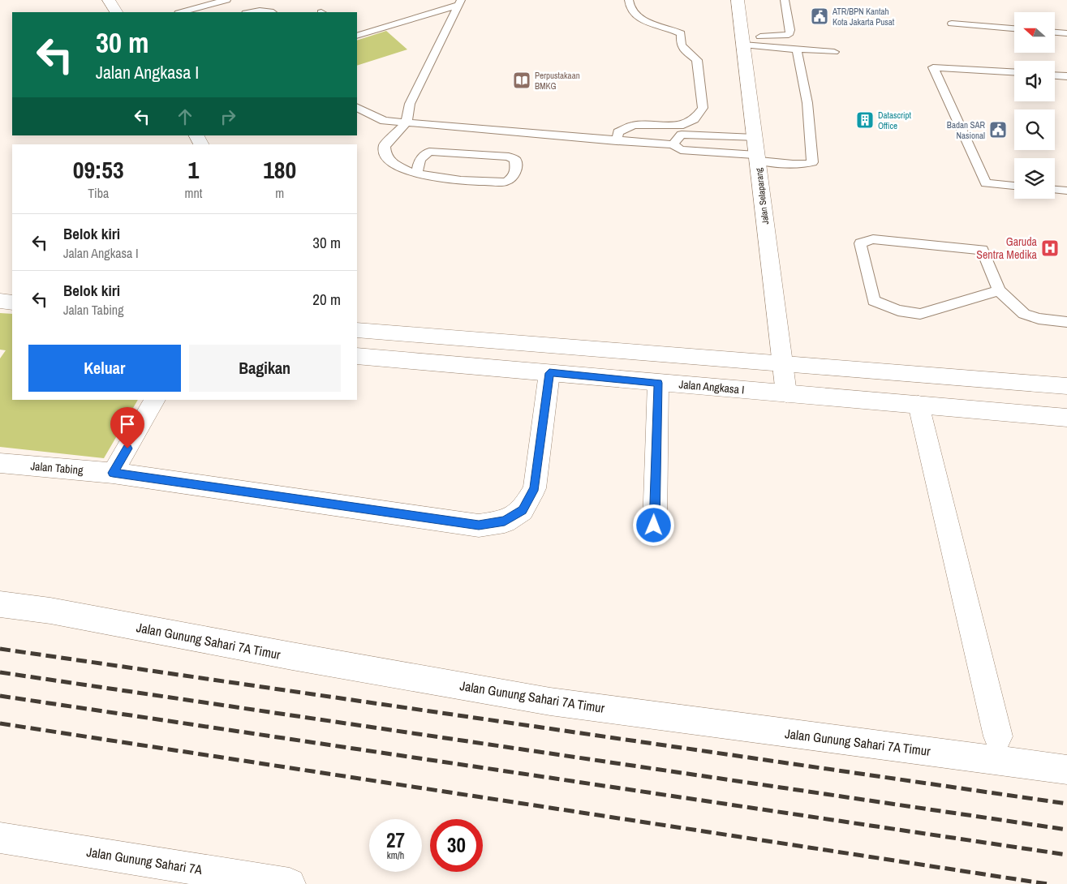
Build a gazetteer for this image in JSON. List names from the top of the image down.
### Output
{
  "streets": {
    "street": [
      "Jalan Selaparang",
      "Jalan Angkasa I",
      "Jalan Tabing",
      "Jalan Gunung Sahari 7A Timur",
      "Jalan Gunung Sahari 7A"
    ]
  },
  "crossings": [
    ["Jalan Selaparang", "Jalan Angkasa I"],
    ["Jalan Angkasa I", "Jalan Tabing"]
  ],
  "places": {
    "public building": ["ATR/BPN Kantah Kota Jakarta Pusat", "Badan SAR Nasional"],
    "library": ["Perpustakaan BMKG"],
    "building": ["Datascript Office"],
    "hospital": ["Garuda Sentra Medika"]
  },
  "north": "left",
  "page": {
    "turn": ["30 m", "Jalan Angkasa I"],
    "eta": [
      "09:53",
      "Tiba",
      "1",
      "mnt",
      "180",
      "m"
    ],
    "list": [
      {
        "name": "Belok kiri",
        "note": "Jalan Angkasa I",
        "value": "30 m"
      },
      {
        "name": "Belok kiri",
        "note": "Jalan Tabing",
        "value": "20 m"
      }
    ],
    "buttons": ["Keluar", "Bagikan"],
    "speed": "27 km/h",
    "limit": "30"
  }
}
